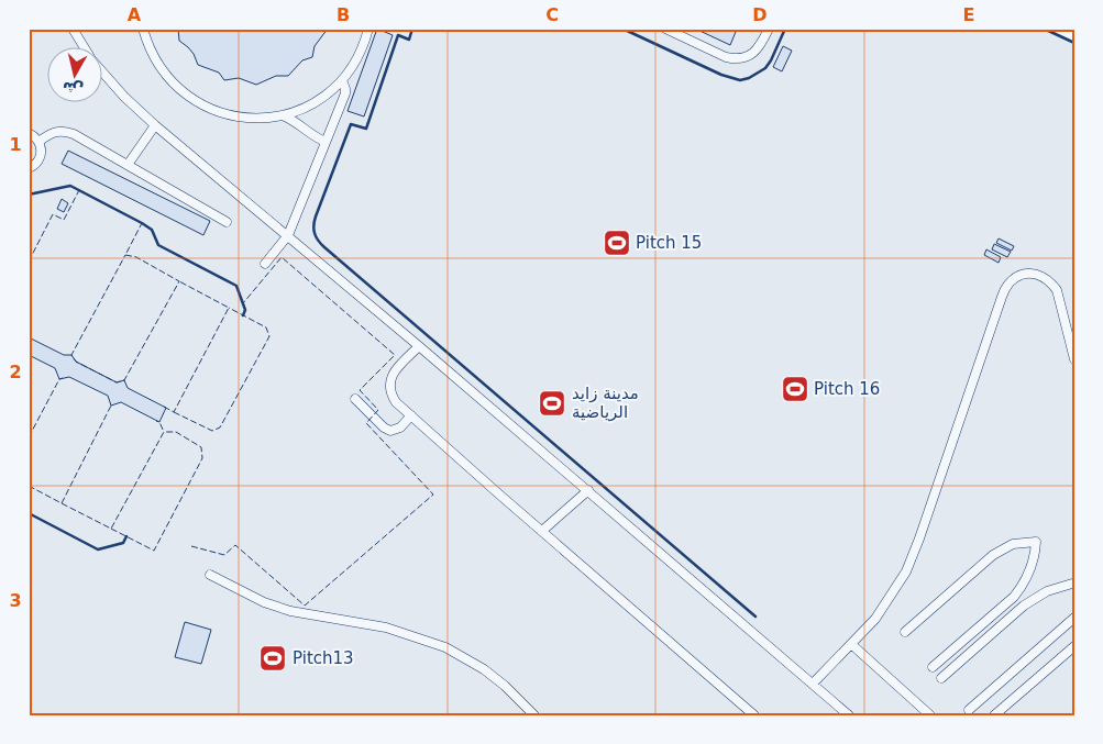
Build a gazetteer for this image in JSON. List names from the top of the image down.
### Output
{
  "places": {
    "sports": [
      "Pitch 15",
      "Pitch 16",
      "مدينة زايد الرياضية",
      "Pitch13"
    ]
  },
  "north": "bottom",
  "grid": {
    "columns": [
      "A",
      "B",
      "C",
      "D",
      "E"
    ],
    "rows": ["1", "2", "3"]
  }
}
